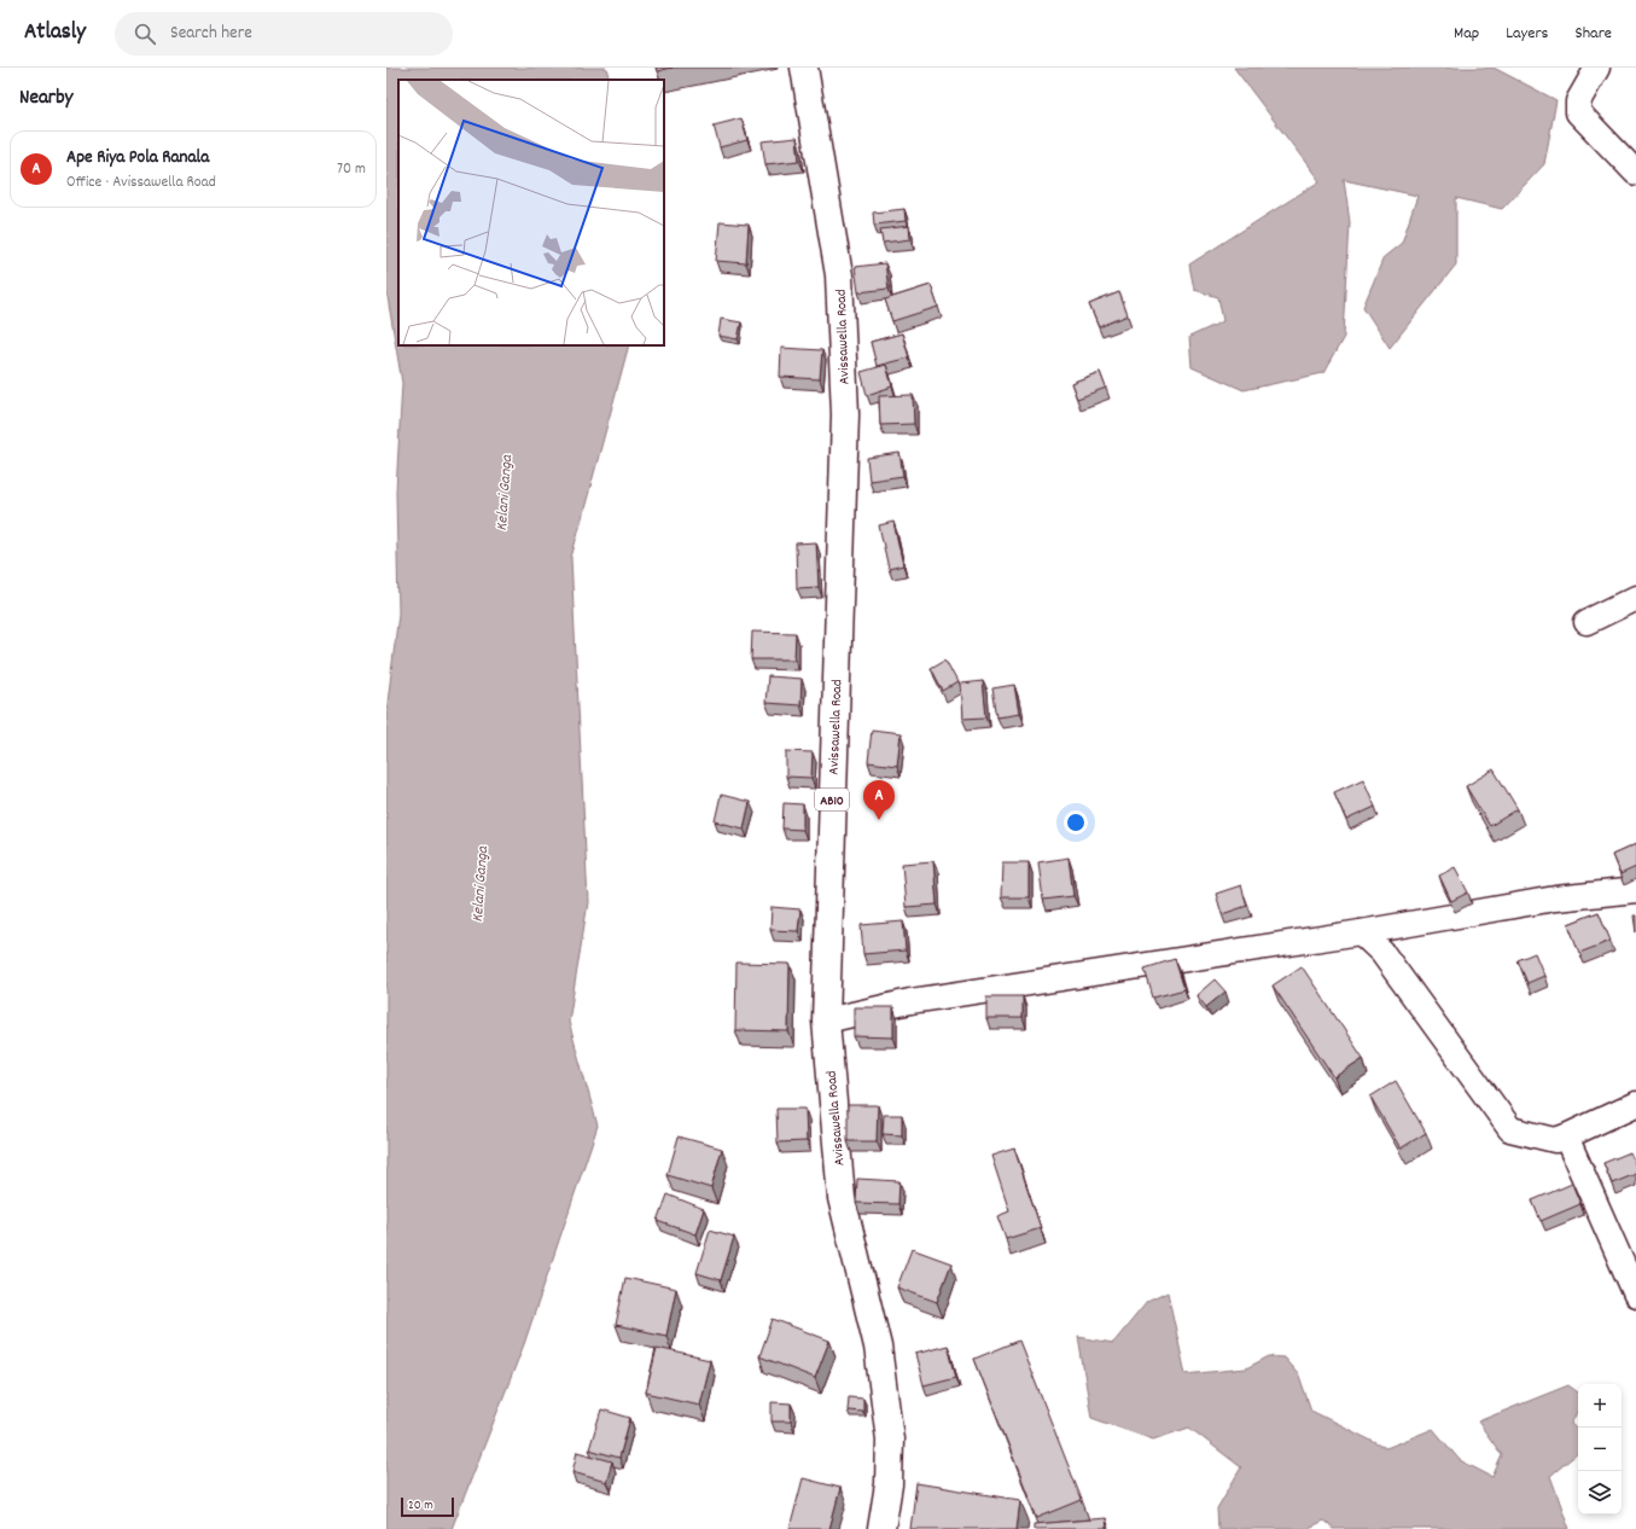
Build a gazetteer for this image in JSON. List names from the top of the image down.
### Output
{
  "streets": {
    "main road": ["Avissawella Road", "AB10"]
  },
  "water": ["Kelani Ganga"],
  "scale_bar": "20 m",
  "page": {
    "header": "Atlasly",
    "search": "Search here",
    "nav": ["Map", "Layers", "Share"],
    "heading": "Nearby",
    "list": [
      {
        "mark": "A",
        "name": "Ape Riya Pola Ranala",
        "note": "Office · Avissawella Road",
        "value": "70 m"
      }
    ],
    "pins": "A",
    "map_buttons": ["+", "−"],
    "scale": "20 m"
  }
}
